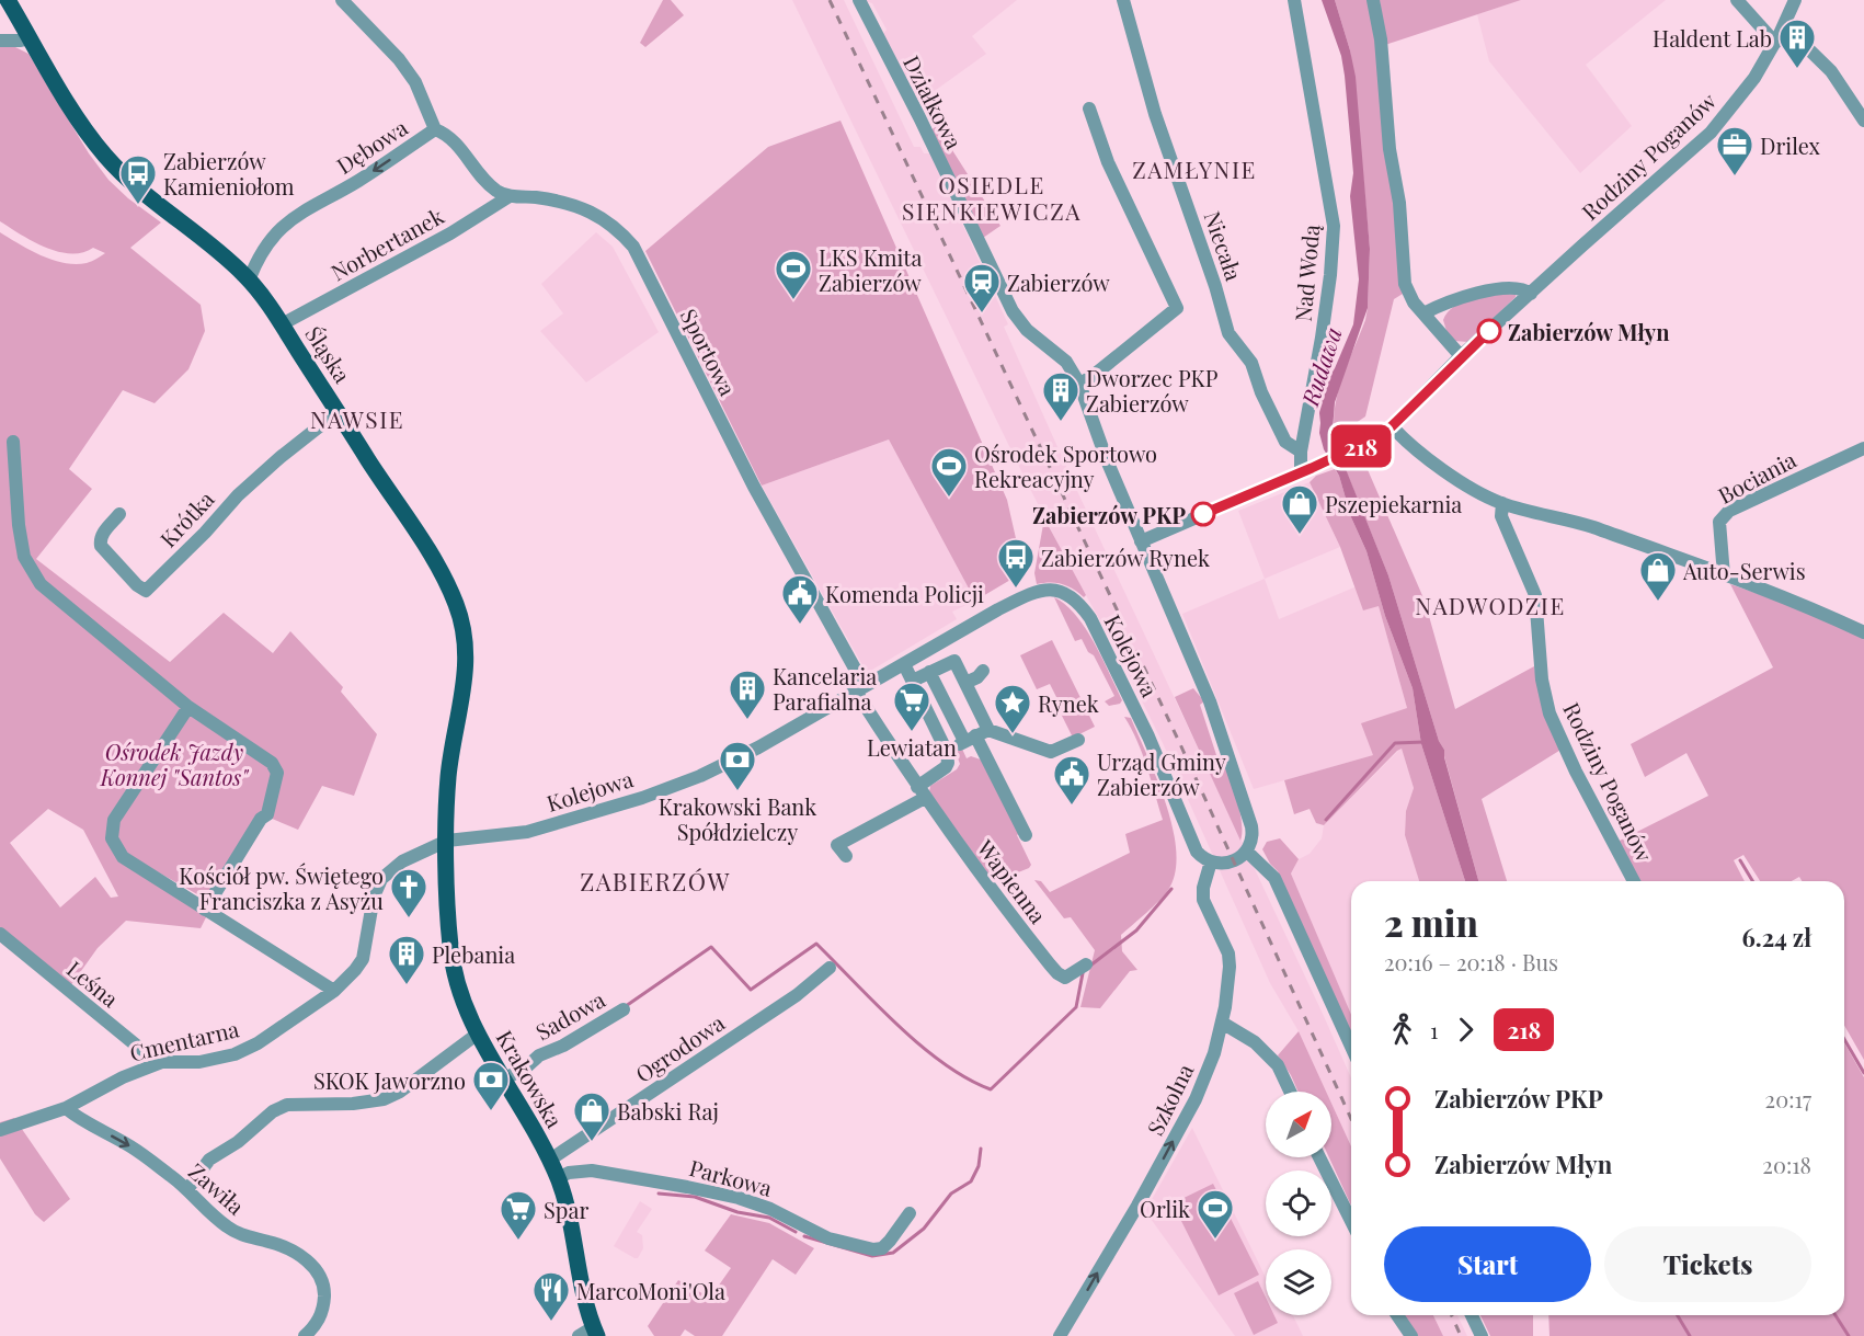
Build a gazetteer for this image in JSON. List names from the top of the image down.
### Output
{
  "streets": {
    "main road": ["Śląska", "Krakowska"],
    "street": [
      "Działkowa",
      "Dębowa",
      "Rodziny Poganów",
      "Norbertanek",
      "Niecała",
      "Nad Wodą",
      "Sportowa",
      "Bociania",
      "Krótka",
      "Kolejowa",
      "Wapienna",
      "Leśna",
      "Sadowa",
      "Cmentarna",
      "Ogrodowa",
      "Szkolna",
      "Parkowa",
      "Zawiła"
    ]
  },
  "crossings": [
    ["Dębowa", "Sportowa"],
    ["Dębowa", "Śląska"],
    ["Rodziny Poganów", "Nad Wodą"],
    ["Norbertanek", "Sportowa"],
    ["Norbertanek", "Śląska"],
    ["Niecała", "Nad Wodą"],
    ["Sportowa", "Kolejowa"],
    ["Sportowa", "Wapienna"],
    ["Śląska", "Krótka"],
    ["Śląska", "Kolejowa"],
    ["Śląska", "Cmentarna"],
    ["Śląska", "Krakowska"],
    ["Kolejowa", "Wapienna"],
    ["Kolejowa", "Cmentarna"],
    ["Kolejowa", "Krakowska"],
    ["Kolejowa", "Szkolna"],
    ["Leśna", "Cmentarna"],
    ["Sadowa", "Krakowska"],
    ["Cmentarna", "Krakowska"],
    ["Cmentarna", "Zawiła"],
    ["Ogrodowa", "Krakowska"],
    ["Krakowska", "Parkowa"]
  ],
  "one_way": ["Dębowa", "Szkolna", "Zawiła"],
  "districts": [
    "ZAMŁYNIE",
    "OSIEDLE SIENKIEWICZA",
    "NAWSIE",
    "NADWODZIE",
    "ZABIERZÓW"
  ],
  "water": ["Rudawa"],
  "parks": ["Ośrodek Jazdy Konnej \"Santos\""],
  "places": {
    "building": [
      "Haldent Lab",
      "Dworzec PKP Zabierzów",
      "Kancelaria Parafialna",
      "Plebania"
    ],
    "office": ["Drilex"],
    "bus stop": ["Zabierzów Kamieniołom", "Zabierzów Rynek"],
    "sports": ["LKS Kmita Zabierzów", "Ośrodek Sportowo Rekreacyjny", "Orlik"],
    "station": ["Zabierzów"],
    "other": ["Zabierzów Młyn", "Zabierzów PKP"],
    "shop": ["Pszepiekarnia", "Auto-Serwis", "Babski Raj"],
    "public building": ["Komenda Policji", "Urząd Gminy Zabierzów"],
    "supermarket": ["Lewiatan", "Spar"],
    "place": ["Rynek"],
    "bank": ["Krakowski Bank Spółdzielczy", "SKOK Jaworzno"],
    "church": ["Kościół pw. Świętego Franciszka z Asyżu"],
    "restaurant": ["MarcoMoni'Ola"]
  },
  "lines": ["bus line 218"],
  "north": "top right",
  "page": {
    "on_map": "218",
    "heading": ["2 min", "20:16 – 20:18 · Bus", "6.24 zł"],
    "legs": ["1", "218"],
    "list": [
      {
        "name": "Zabierzów PKP",
        "value": "20:17"
      },
      {
        "name": "Zabierzów Młyn",
        "value": "20:18"
      }
    ],
    "buttons": ["Start", "Tickets"]
  }
}
